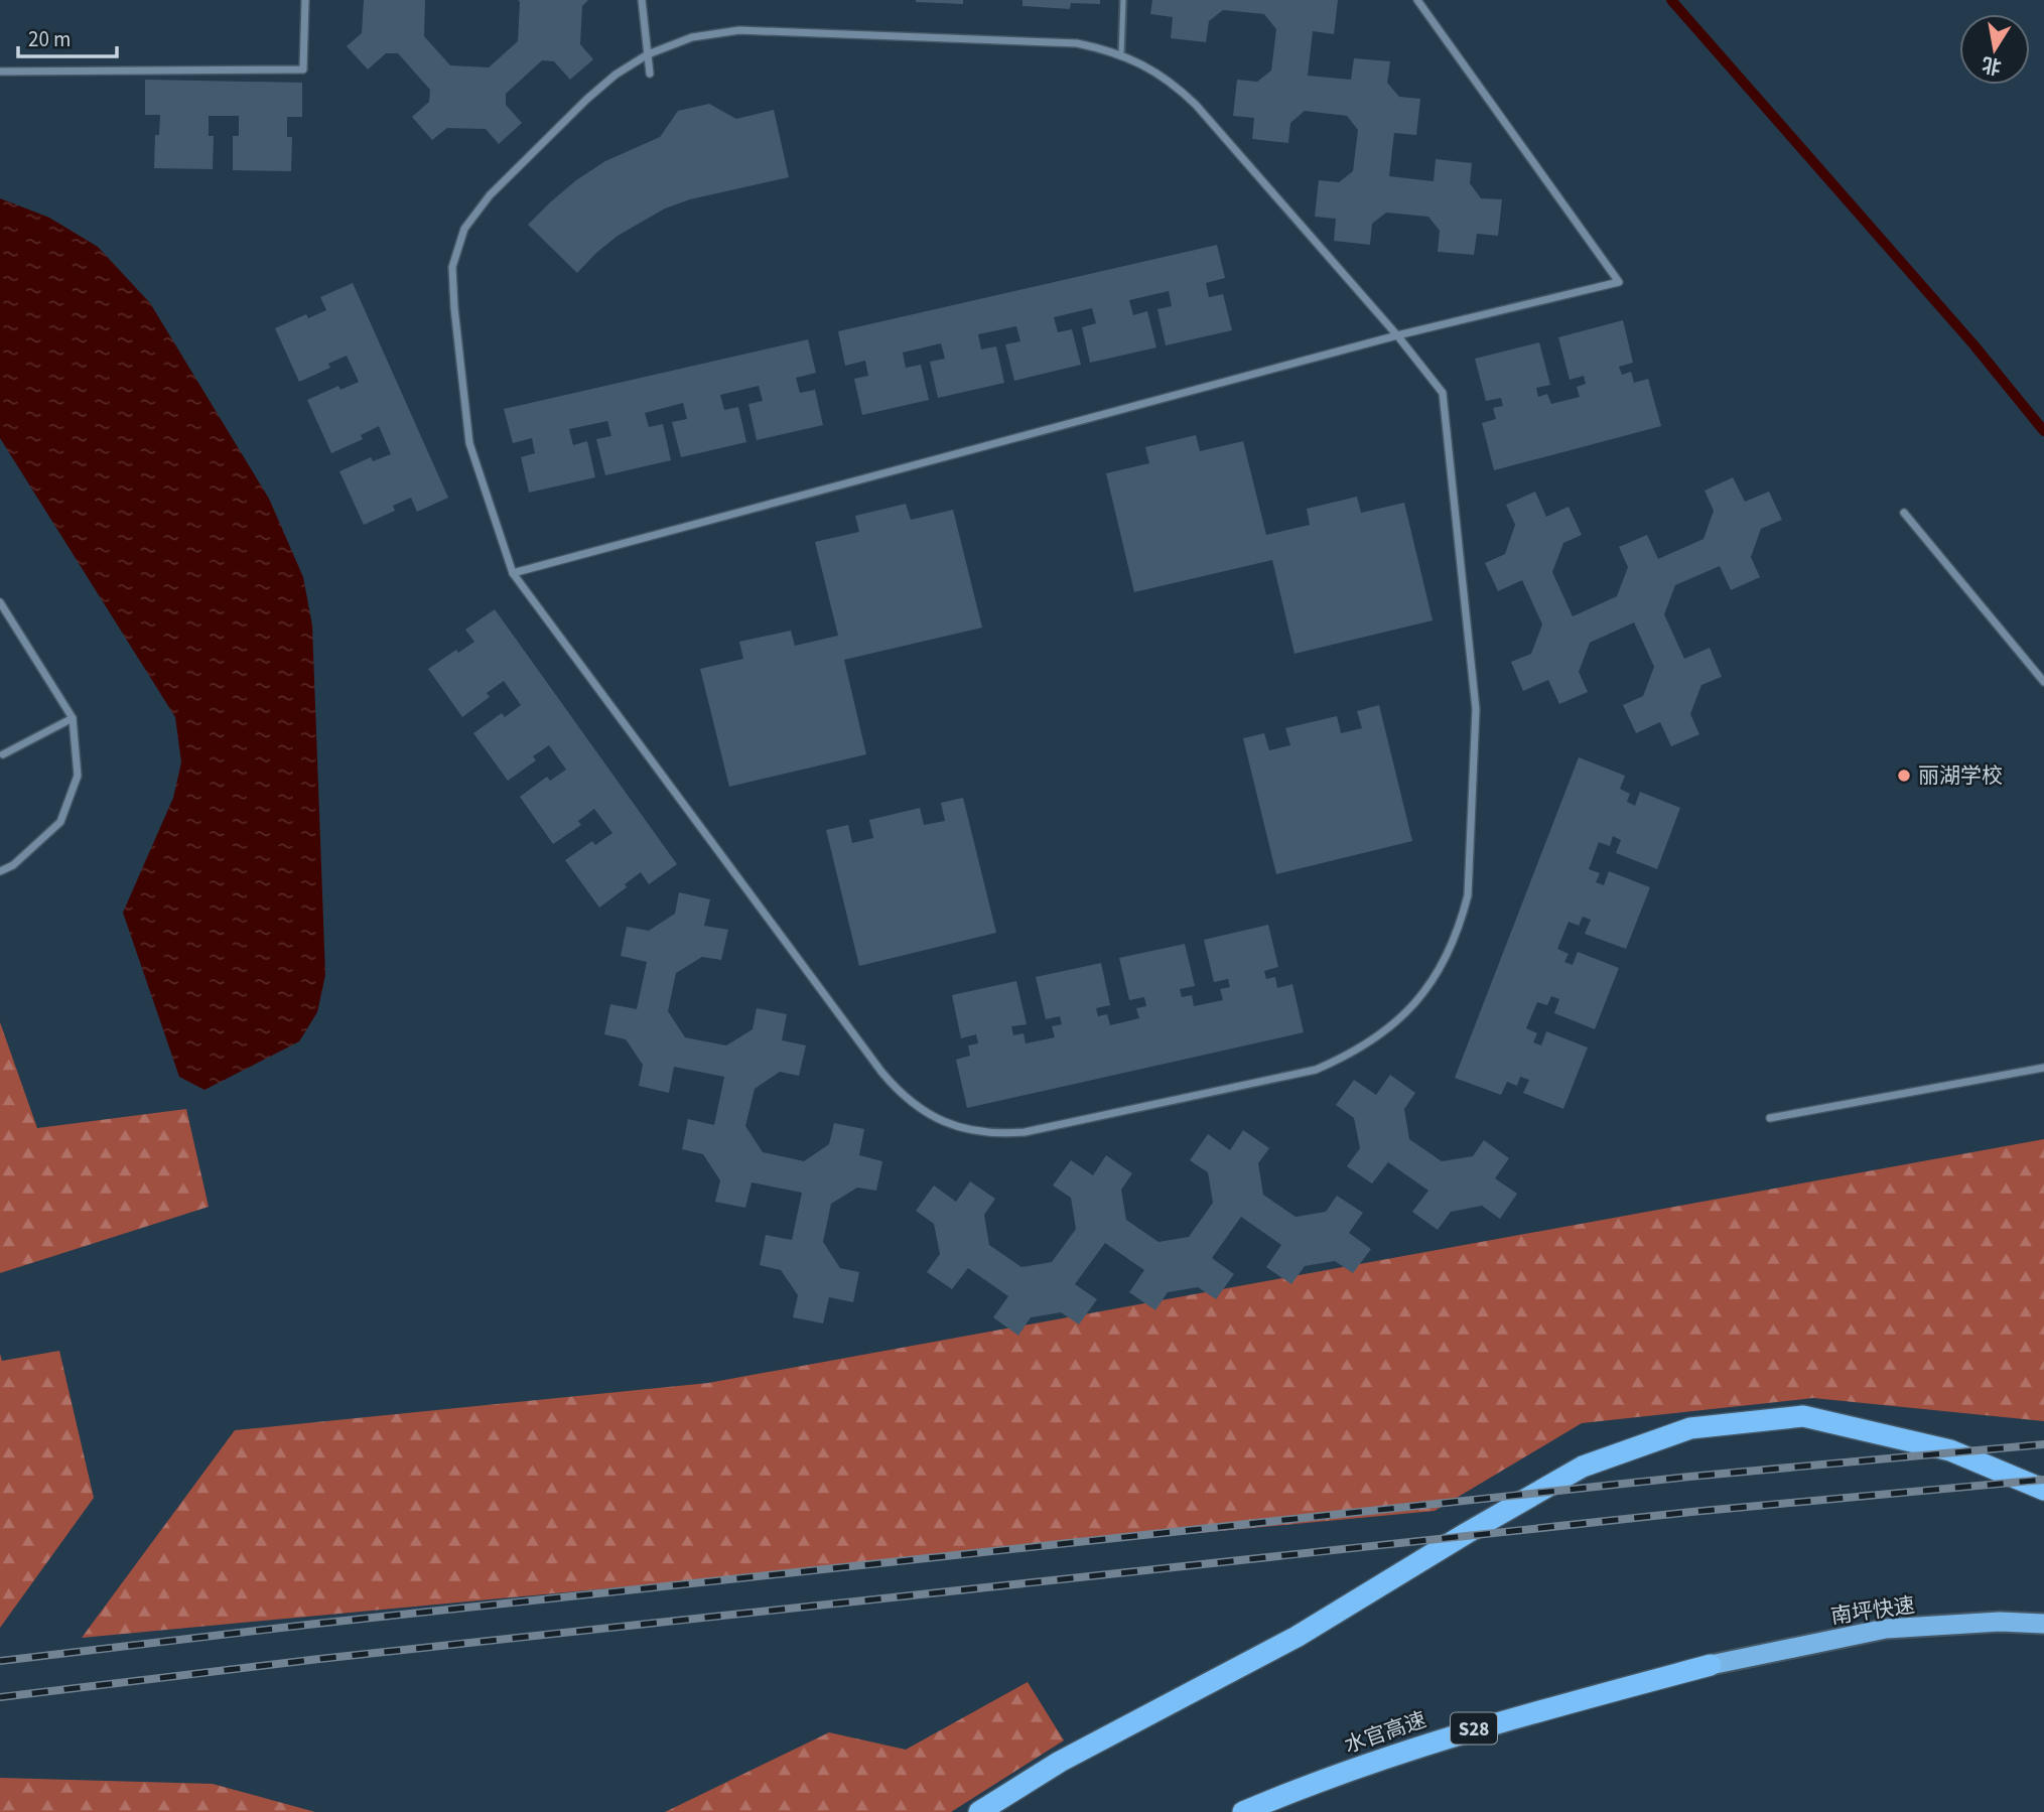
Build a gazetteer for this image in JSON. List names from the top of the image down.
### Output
{
  "streets": {
    "highway": ["南坪快速", "S28", "水官高速"]
  },
  "crossings": [
    ["南坪快速", "水官高速"]
  ],
  "places": ["丽湖学校"],
  "scale_bar": "20 m",
  "north": "bottom"
}
